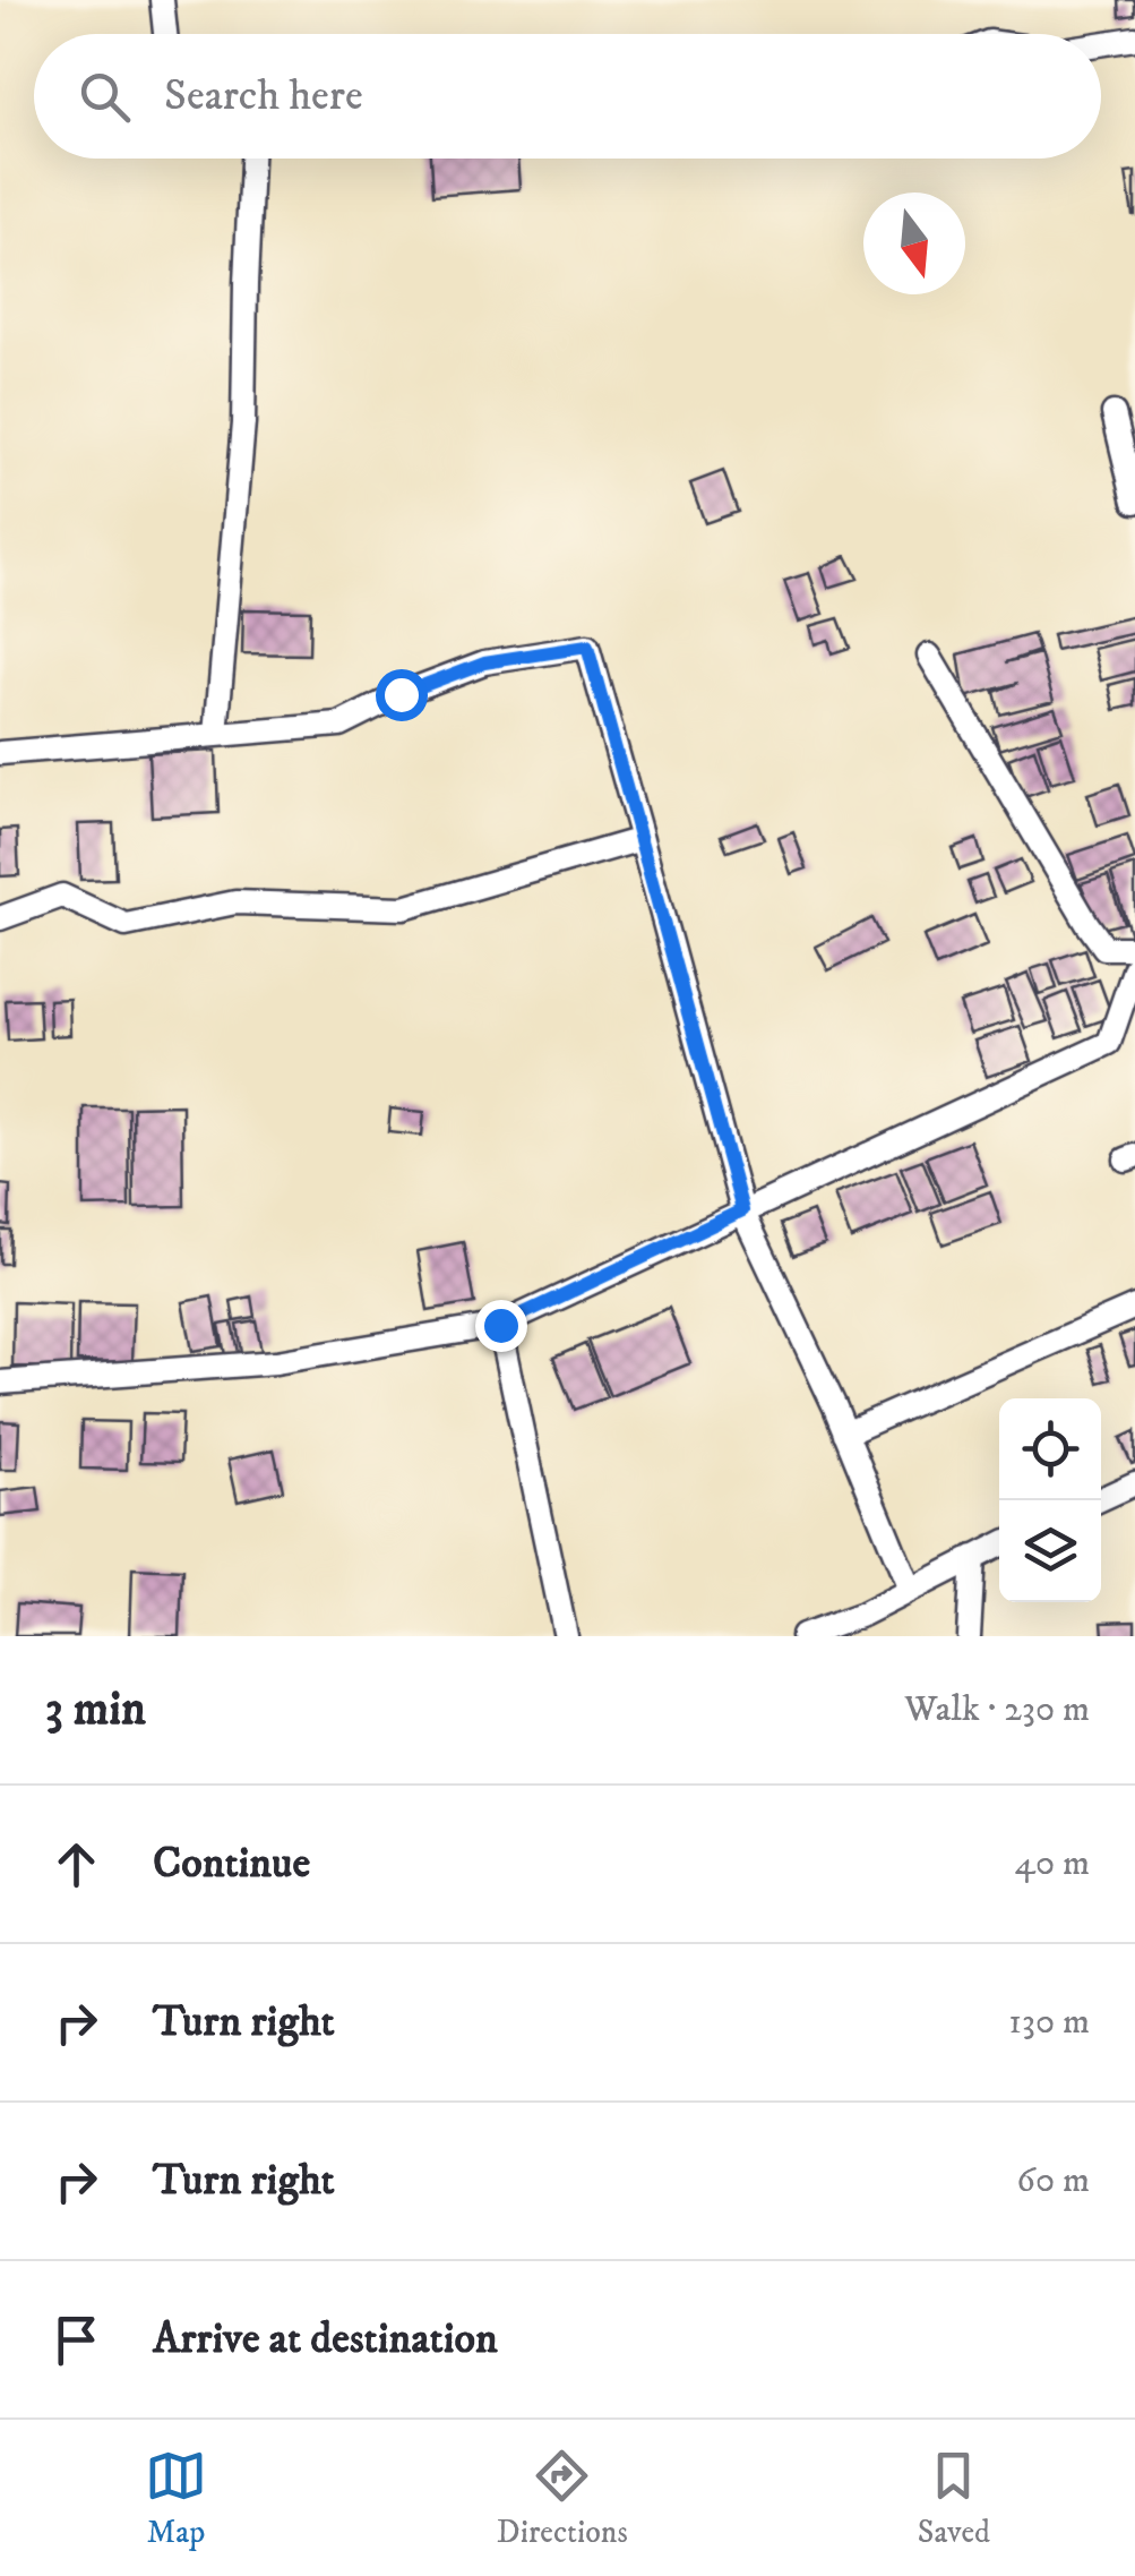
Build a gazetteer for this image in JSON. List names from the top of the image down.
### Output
{
  "north": "bottom",
  "page": {
    "search": "Search here",
    "heading": ["3 min", "Walk · 230 m"],
    "list": [
      ["Continue", "40 m"],
      ["Turn right", "130 m"],
      ["Turn right", "60 m"],
      "Arrive at destination"
    ],
    "nav": ["Map", "Directions", "Saved"]
  }
}
